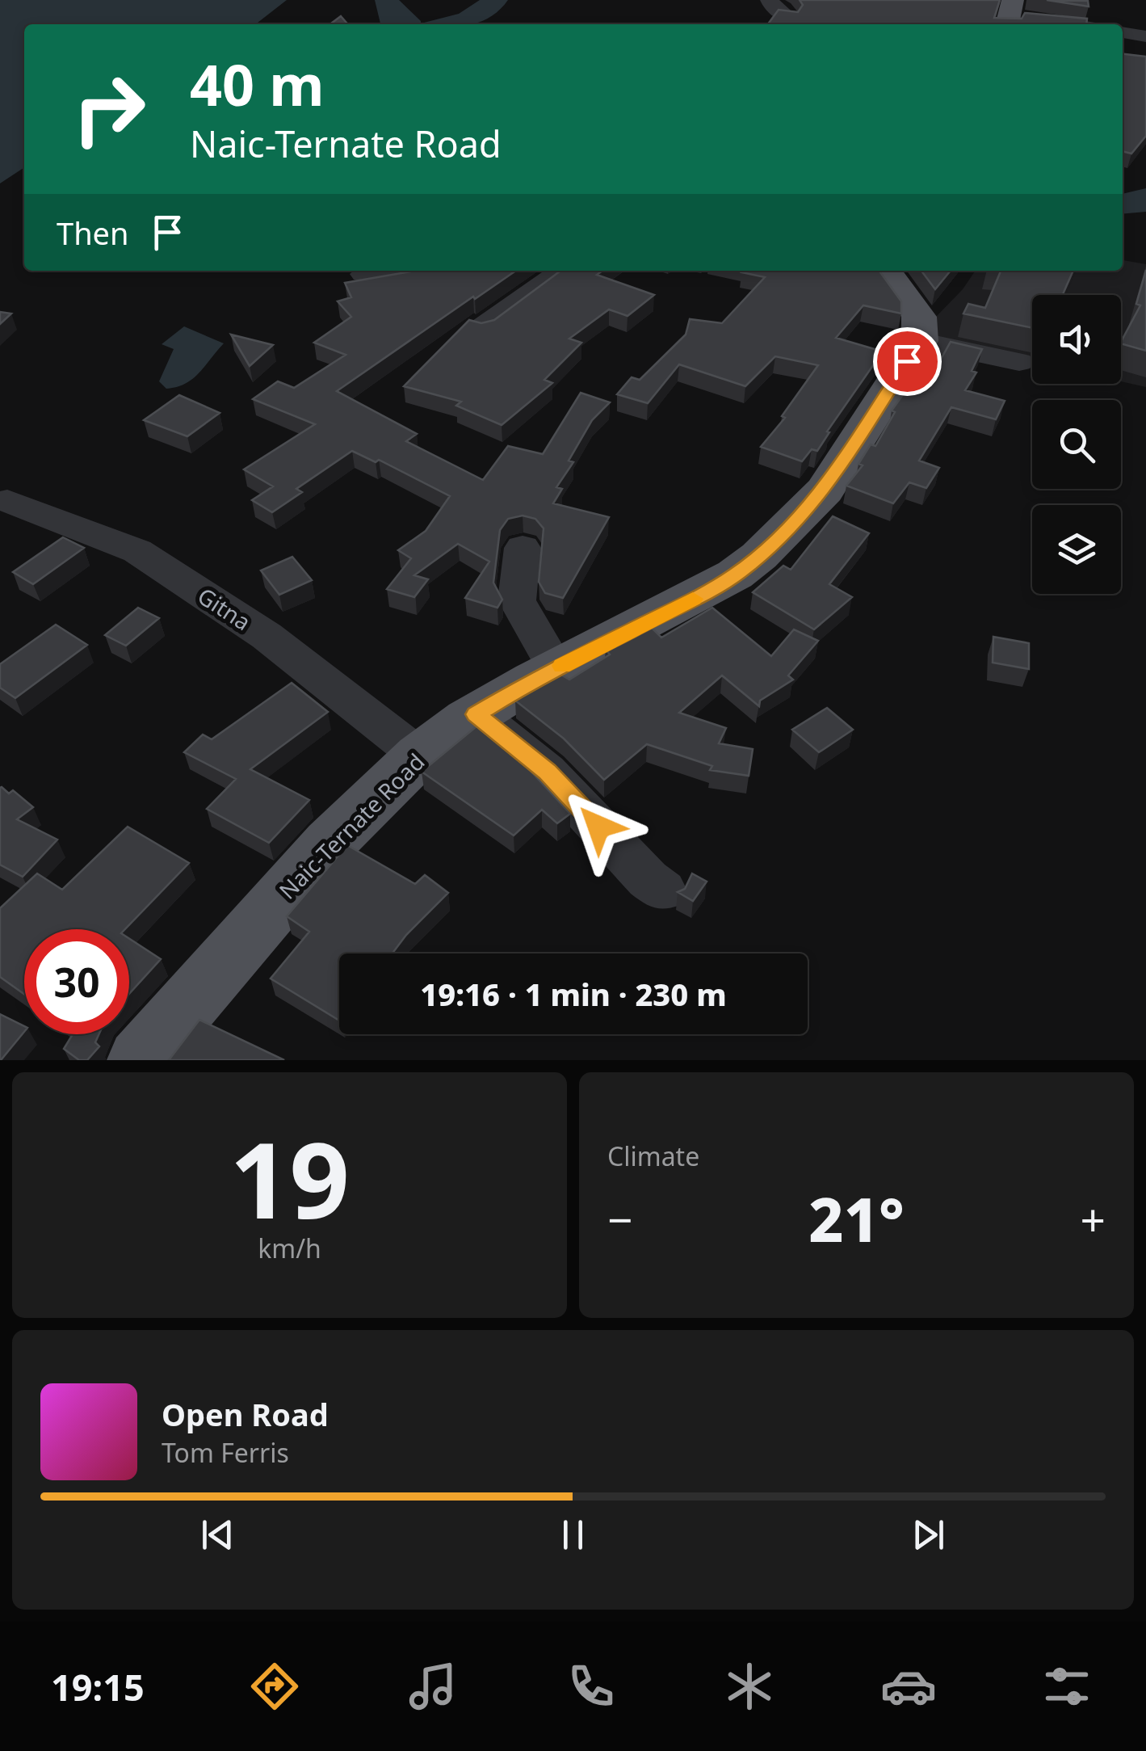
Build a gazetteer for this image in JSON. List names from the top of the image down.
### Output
{
  "streets": {
    "main road": ["Naic-Ternate Road"],
    "street": ["Gitna"]
  },
  "crossings": [
    ["Gitna", "Naic-Ternate Road"]
  ],
  "page": {
    "turn": ["40 m", "Naic-Ternate Road"],
    "then": "Then",
    "limit": "30",
    "trip": "19:16 · 1 min · 230 m",
    "tile": [
      ["19", "km/h"],
      "Climate"
    ],
    "heat": ["−", "21°", "+"],
    "song": ["Open Road", "Tom Ferris"],
    "tabs": "19:15"
  }
}
